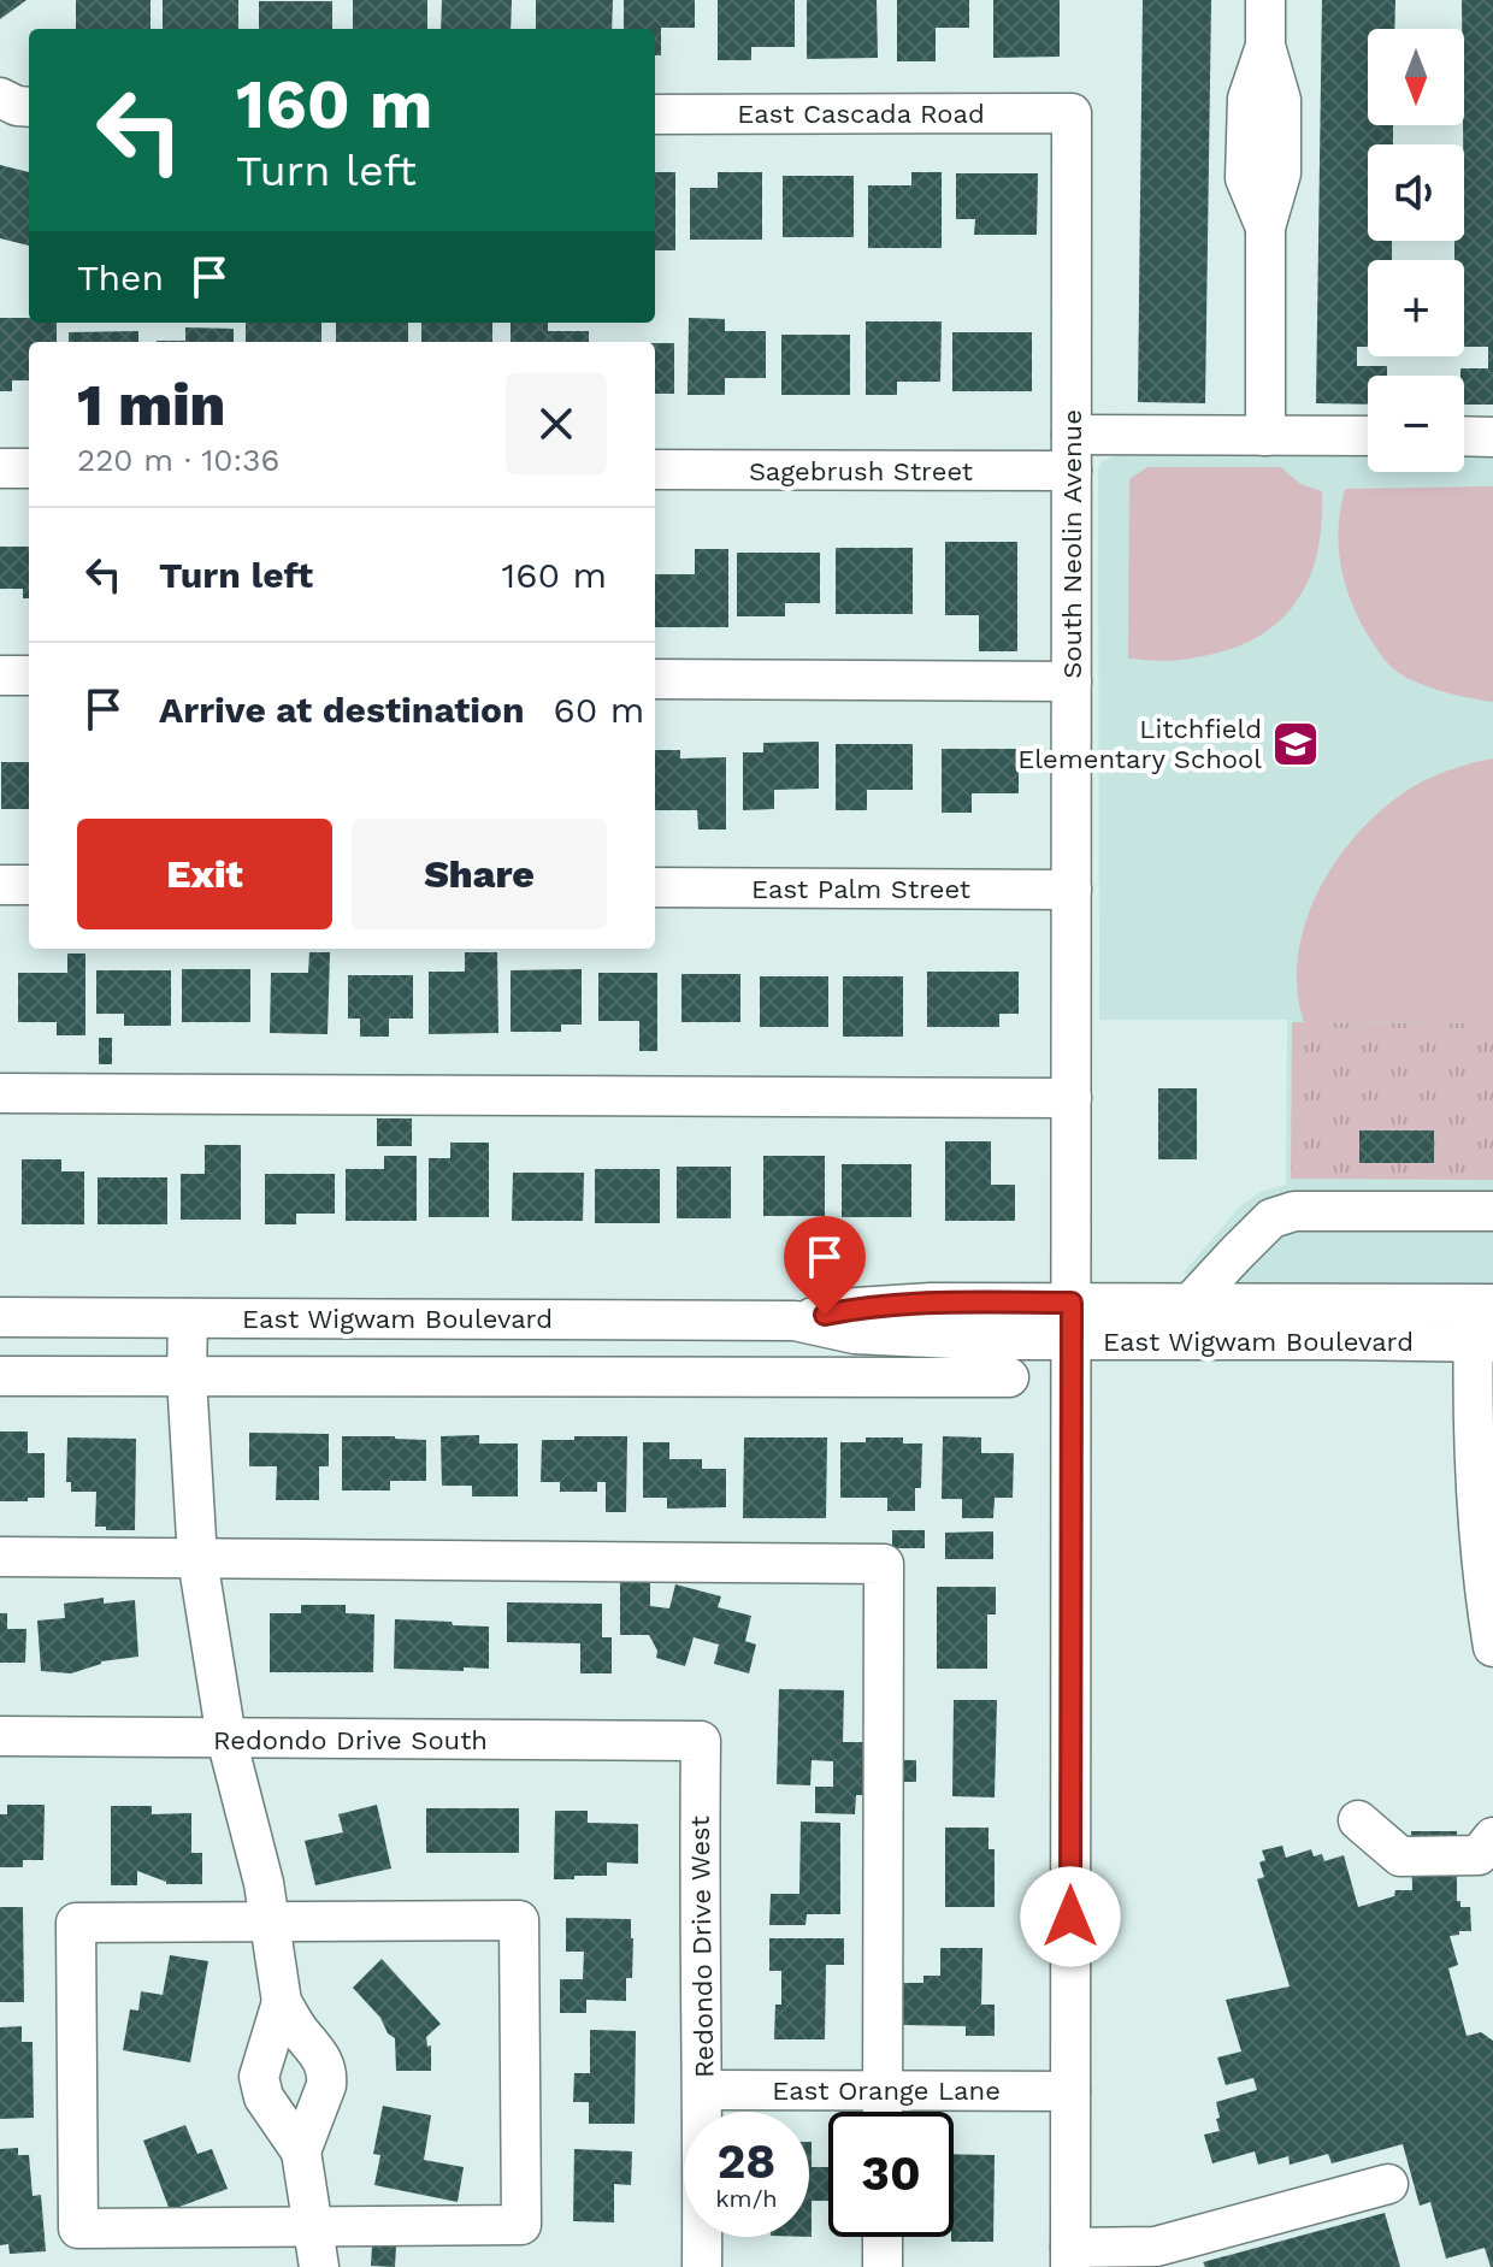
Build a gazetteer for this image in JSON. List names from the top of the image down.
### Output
{
  "streets": {
    "street": [
      "East Cascada Road",
      "Sagebrush Street",
      "South Neolin Avenue",
      "East Palm Street",
      "East Wigwam Boulevard",
      "Redondo Drive South",
      "Redondo Drive West",
      "East Orange Lane"
    ]
  },
  "crossings": [
    ["East Cascada Road", "South Neolin Avenue"],
    ["Sagebrush Street", "South Neolin Avenue"],
    ["South Neolin Avenue", "East Palm Street"],
    ["South Neolin Avenue", "East Wigwam Boulevard"],
    ["South Neolin Avenue", "East Orange Lane"],
    ["Redondo Drive South", "Redondo Drive West"],
    ["Redondo Drive West", "East Orange Lane"]
  ],
  "places": {
    "school or university": ["Litchfield Elementary School"]
  },
  "north": "bottom",
  "page": {
    "map_buttons": ["+", "−"],
    "turn": ["160 m", "Turn left"],
    "then": "Then",
    "heading": ["1 min", "220 m · 10:36"],
    "list": [
      {
        "name": "Turn left",
        "value": "160 m"
      },
      {
        "name": "Arrive at destination",
        "value": "60 m"
      }
    ],
    "buttons": ["Exit", "Share"],
    "speed": "28 km/h",
    "limit": "30"
  }
}
